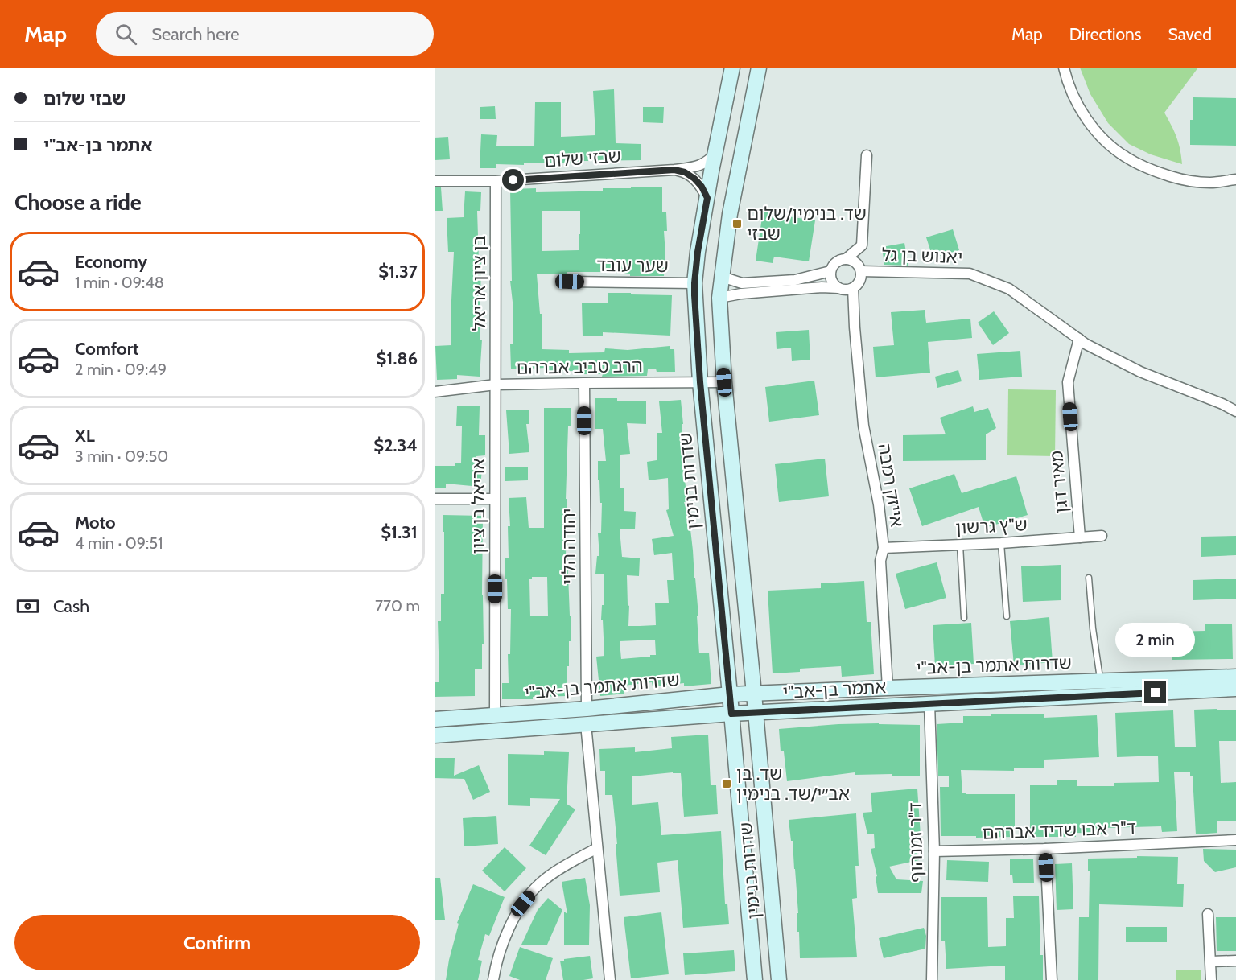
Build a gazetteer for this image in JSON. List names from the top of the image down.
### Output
{
  "streets": {
    "main road": ["שדרות בנימין", "שדרות אתמר בן-אב\"י", "אתמר בן-אב\"י"],
    "street": [
      "שבזי שלום",
      "יאנוש בן גל",
      "שער עובד",
      "בן ציון אריאל",
      "הרב טביב אברהם",
      "מאיר דגן",
      "אייזק רמבה",
      "אריאל בן ציון",
      "ש\"ץ גרשון",
      "יהודה הלוי",
      "ד\"ר אבו שדיד אברהם",
      "ד\"ר זמנהוף"
    ]
  },
  "crossings": [
    ["שבזי שלום", "בן ציון אריאל"],
    ["שבזי שלום", "שדרות בנימין"],
    ["יאנוש בן גל", "מאיר דגן"],
    ["יאנוש בן גל", "אייזק רמבה"],
    ["שער עובד", "שדרות בנימין"],
    ["בן ציון אריאל", "הרב טביב אברהם"],
    ["בן ציון אריאל", "אריאל בן ציון"],
    ["הרב טביב אברהם", "שדרות בנימין"],
    ["הרב טביב אברהם", "אריאל בן ציון"],
    ["הרב טביב אברהם", "יהודה הלוי"],
    ["שדרות בנימין", "שדרות אתמר בן-אב\"י"],
    ["שדרות בנימין", "אתמר בן-אב\"י"],
    ["מאיר דגן", "ש\"ץ גרשון"],
    ["אייזק רמבה", "ש\"ץ גרשון"],
    ["אייזק רמבה", "שדרות אתמר בן-אב\"י"],
    ["אריאל בן ציון", "שדרות אתמר בן-אב\"י"],
    ["יהודה הלוי", "שדרות אתמר בן-אב\"י"],
    ["אתמר בן-אב\"י", "ד\"ר זמנהוף"],
    ["ד\"ר אבו שדיד אברהם", "ד\"ר זמנהוף"]
  ],
  "places": {
    "transit": ["שד. בנימין/שלום שבזי", "שד. בן אב״י/שד. בנימין"]
  },
  "page": {
    "header": "Map",
    "search": "Search here",
    "nav": ["Map", "Directions", "Saved"],
    "banner": ["שבזי שלום", "אתמר בן-אב\"י"],
    "heading": "Choose a ride",
    "list": [
      {
        "name": "Economy",
        "note": "1 min · 09:48",
        "value": "$1.37"
      },
      {
        "name": "Comfort",
        "note": "2 min · 09:49",
        "value": "$1.86"
      },
      {
        "name": "XL",
        "note": "3 min · 09:50",
        "value": "$2.34"
      },
      {
        "name": "Moto",
        "note": "4 min · 09:51",
        "value": "$1.31"
      }
    ],
    "pay": ["Cash", "770 m"],
    "bubble": "2 min",
    "buttons": "Confirm"
  }
}
